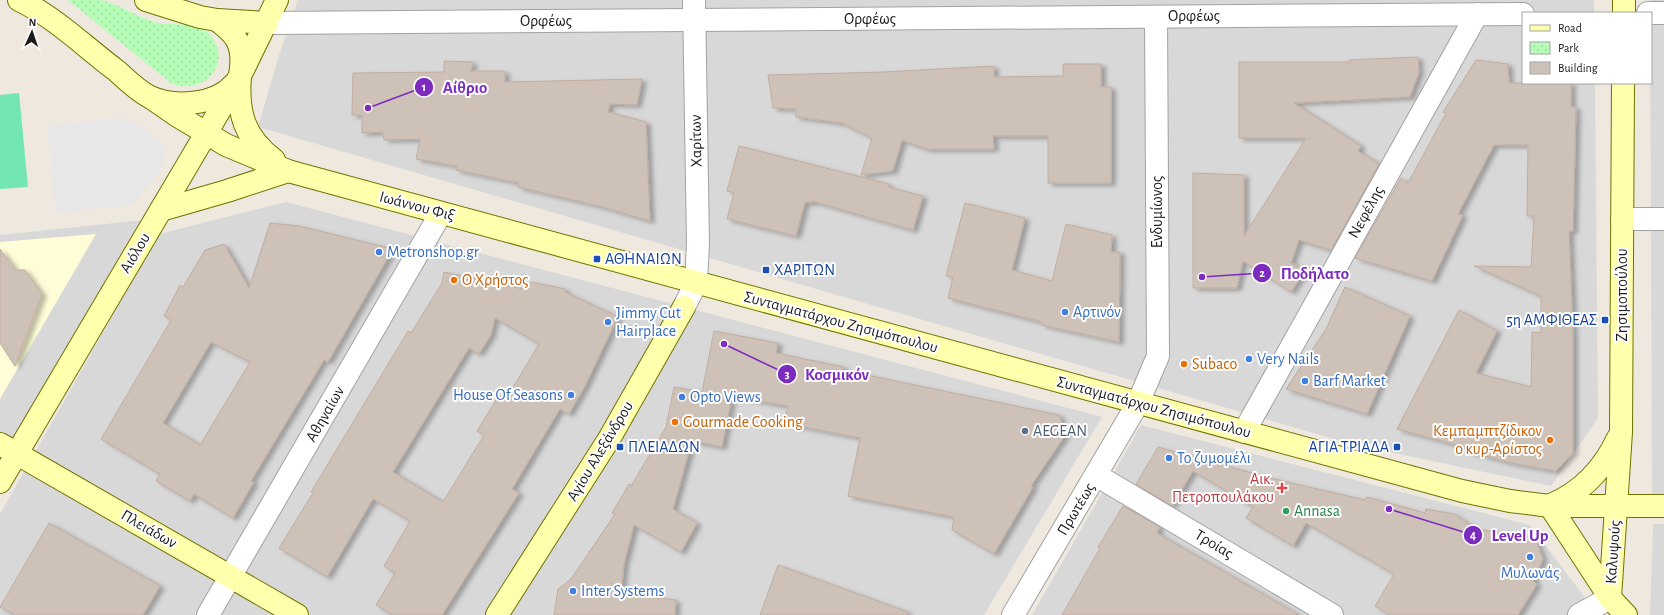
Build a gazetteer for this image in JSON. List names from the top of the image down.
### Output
{
  "streets": {
    "street": [
      "Ορφέως",
      "Χαρίτων",
      "Ιωάννου Φιξ",
      "Ενδυμίωνος",
      "Νεφέλης",
      "Αιόλου",
      "Ζησιμοπούλου",
      "Συνταγματάρχου Ζησιμόπουλου",
      "Αθηναίων",
      "Αγίου Αλεξάνδρου",
      "Πρωτέως",
      "Πλειάδων",
      "Τροίας",
      "Καλυψούς"
    ]
  },
  "crossings": [
    ["Ορφέως", "Χαρίτων"],
    ["Ορφέως", "Ενδυμίωνος"],
    ["Ορφέως", "Νεφέλης"],
    ["Ορφέως", "Αιόλου"],
    ["Χαρίτων", "Ιωάννου Φιξ"],
    ["Χαρίτων", "Συνταγματάρχου Ζησιμόπουλου"],
    ["Χαρίτων", "Αγίου Αλεξάνδρου"],
    ["Ιωάννου Φιξ", "Αιόλου"],
    ["Ιωάννου Φιξ", "Συνταγματάρχου Ζησιμόπουλου"],
    ["Ιωάννου Φιξ", "Αθηναίων"],
    ["Ιωάννου Φιξ", "Αγίου Αλεξάνδρου"],
    ["Ενδυμίωνος", "Συνταγματάρχου Ζησιμόπουλου"],
    ["Ενδυμίωνος", "Πρωτέως"],
    ["Νεφέλης", "Συνταγματάρχου Ζησιμόπουλου"],
    ["Αιόλου", "Πλειάδων"],
    ["Ζησιμοπούλου", "Συνταγματάρχου Ζησιμόπουλου"],
    ["Ζησιμοπούλου", "Καλυψούς"],
    ["Συνταγματάρχου Ζησιμόπουλου", "Αγίου Αλεξάνδρου"],
    ["Συνταγματάρχου Ζησιμόπουλου", "Πρωτέως"],
    ["Συνταγματάρχου Ζησιμόπουλου", "Καλυψούς"],
    ["Αθηναίων", "Πλειάδων"],
    ["Πρωτέως", "Τροίας"]
  ],
  "places": {
    "other": [
      "Αίθριο",
      "Metronshop.gr",
      "Ποδήλατο",
      "Ο Χρήστος",
      "Αρτινόν",
      "Jimmy Cut Hairplace",
      "Κοσμικόν",
      "Very Nails",
      "Subaco",
      "Barf Market",
      "House Of Seasons",
      "Opto Views",
      "Gourmade Cooking",
      "AEGEAN",
      "Κεμπαμπτζίδικον ο κυρ-Αρίστος",
      "Το ζυμομέλι",
      "Level Up",
      "Annasa",
      "Μυλωνάς",
      "Inter Systems"
    ],
    "transit": [
      "ΑΘΗΝΑΙΩΝ",
      "ΧΑΡΙΤΩΝ",
      "5η ΑΜΦΙΘΕΑΣ",
      "ΠΛΕΙΑΔΩΝ",
      "ΑΓΙΑ ΤΡΙΑΔΑ"
    ],
    "health": ["Αικ. Πετροπουλάκου"]
  },
  "legend": ["Road", "Park", "Building"],
  "north": "top"
}
